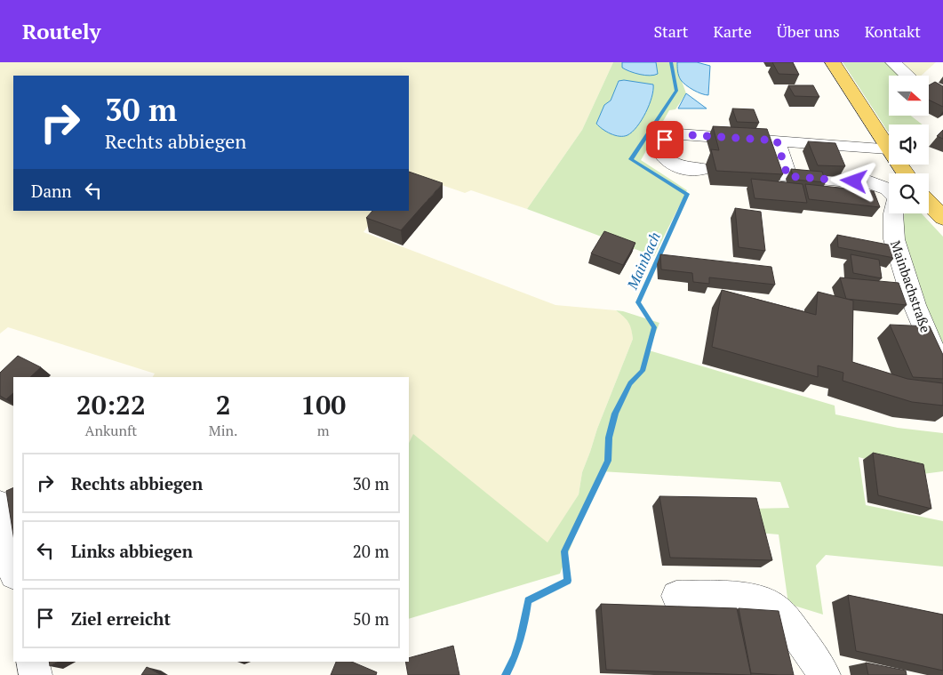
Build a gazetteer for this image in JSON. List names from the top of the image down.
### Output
{
  "streets": {
    "street": ["Mainbachstraße"]
  },
  "water": ["Mainbach"],
  "north": "right",
  "page": {
    "header": "Routely",
    "nav": [
      "Start",
      "Karte",
      "Über uns",
      "Kontakt"
    ],
    "turn": ["30 m", "Rechts abbiegen"],
    "then": "Dann",
    "eta": [
      "20:22",
      "Ankunft",
      "2",
      "Min.",
      "100",
      "m"
    ],
    "list": [
      {
        "name": "Rechts abbiegen",
        "value": "30 m"
      },
      {
        "name": "Links abbiegen",
        "value": "20 m"
      },
      {
        "name": "Ziel erreicht",
        "value": "50 m"
      }
    ]
  }
}
